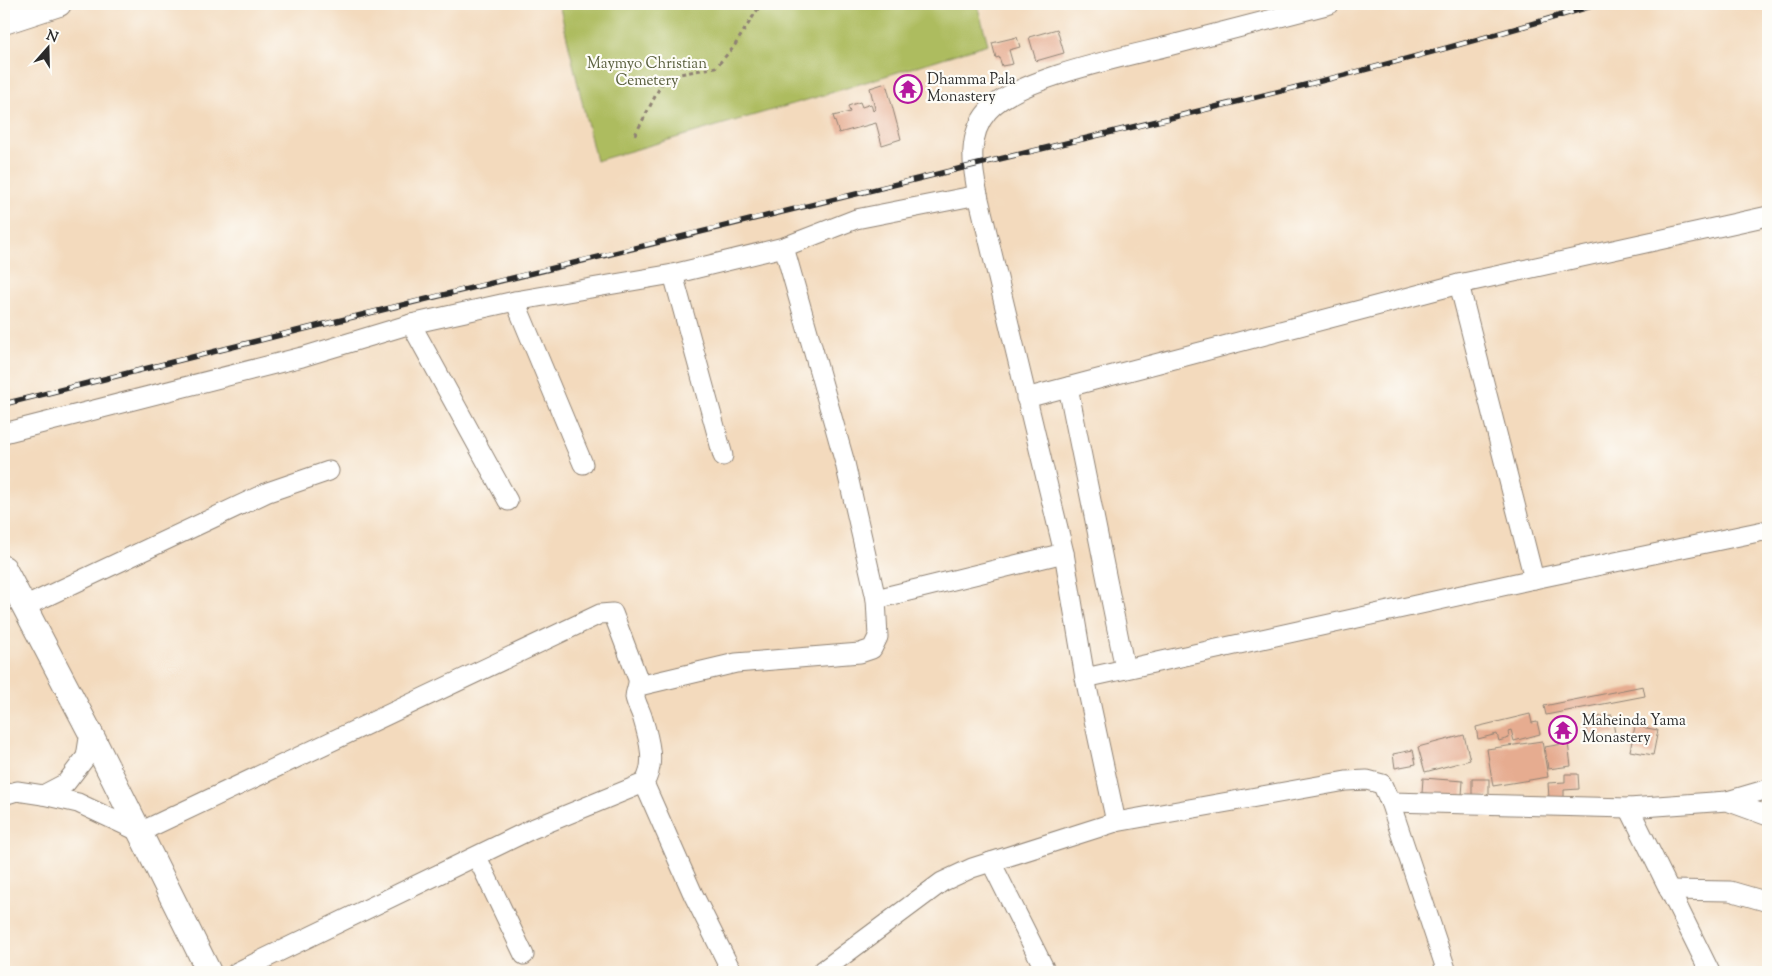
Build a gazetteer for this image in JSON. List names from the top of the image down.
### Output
{
  "parks": ["Maymyo Christian Cemetery"],
  "places": {
    "temple": ["Dhamma Pala Monastery", "Maheinda Yama Monastery"]
  },
  "north": "top"
}
